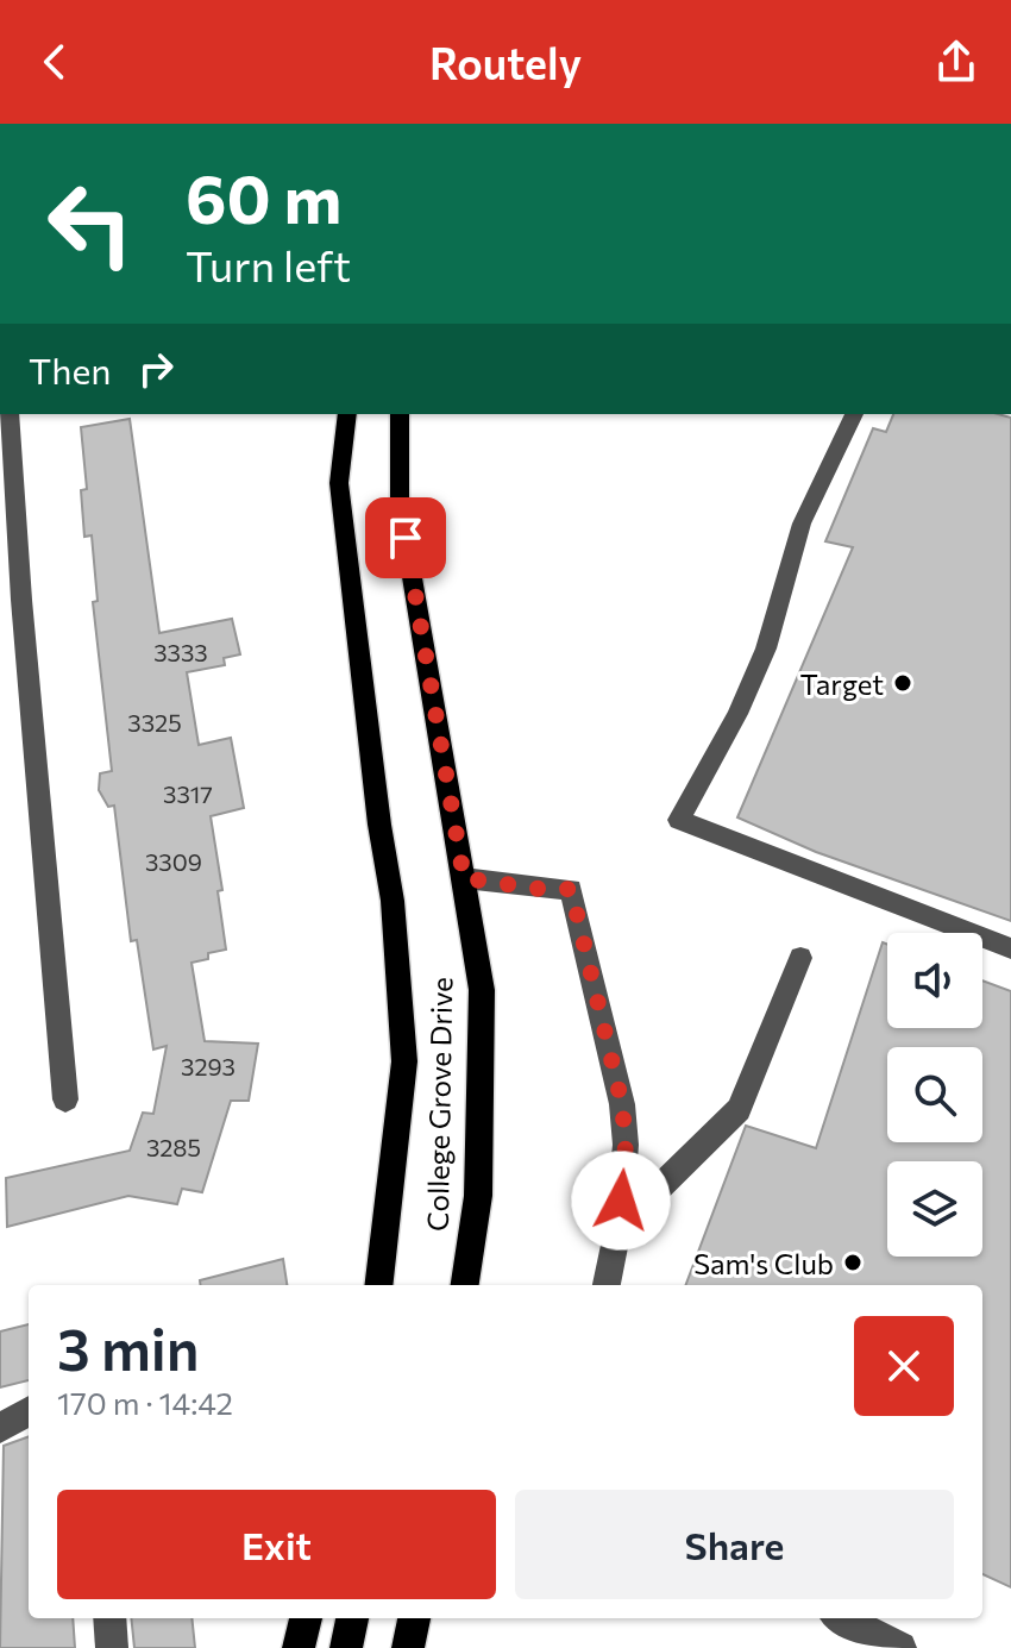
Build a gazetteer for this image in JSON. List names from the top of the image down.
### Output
{
  "streets": {
    "main road": ["College Grove Drive"]
  },
  "places": ["Target", "Sam's Club"],
  "house_numbers": [
    "3333",
    "3325",
    "3317",
    "3309",
    "3293",
    "3285"
  ],
  "page": {
    "header": "Routely",
    "turn": ["60 m", "Turn left"],
    "then": "Then",
    "heading": ["3 min", "170 m · 14:42"],
    "buttons": ["Exit", "Share"]
  }
}
